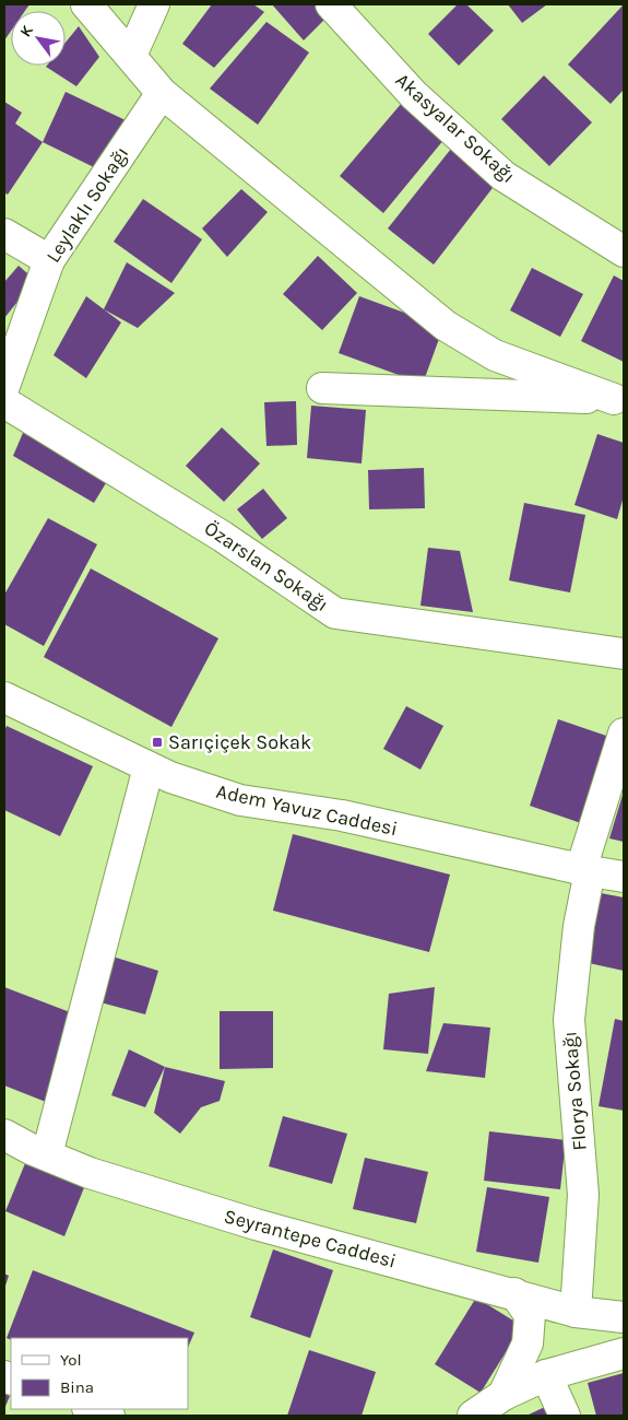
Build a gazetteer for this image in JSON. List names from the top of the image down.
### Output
{
  "streets": {
    "street": [
      "Akasyalar Sokağı",
      "Leylaklı Sokağı",
      "Özarslan Sokağı",
      "Adem Yavuz Caddesi",
      "Florya Sokağı",
      "Seyrantepe Caddesi"
    ]
  },
  "crossings": [
    ["Adem Yavuz Caddesi", "Florya Sokağı"],
    ["Florya Sokağı", "Seyrantepe Caddesi"]
  ],
  "places": {
    "transit": ["Sarıçiçek Sokak"]
  },
  "legend": ["Yol", "Bina"],
  "north": "top left"
}
